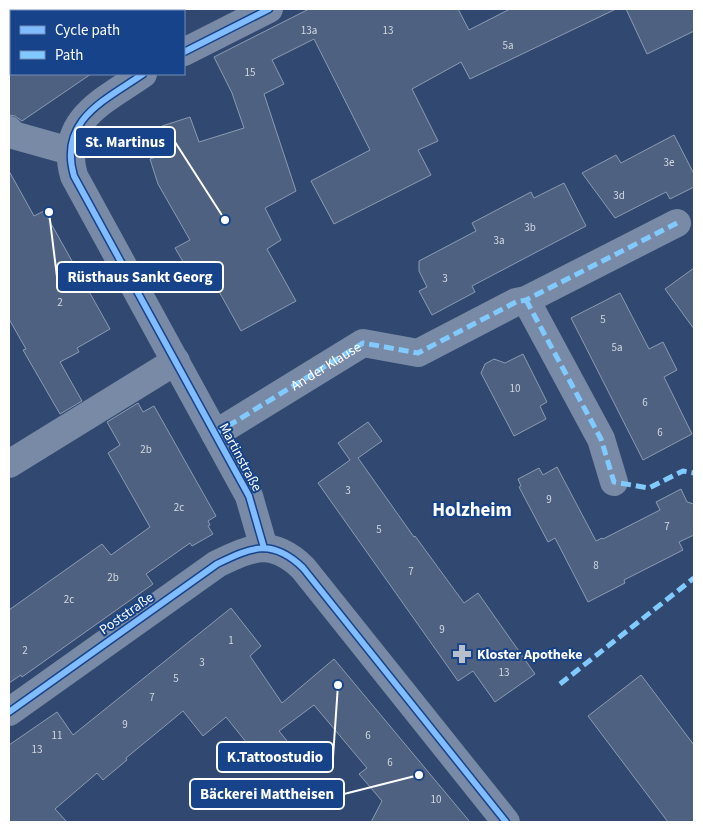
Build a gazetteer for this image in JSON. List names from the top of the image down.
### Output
{
  "streets": {
    "street": ["An der Klause", "Martinstraße", "Poststraße"]
  },
  "crossings": [
    ["An der Klause", "Martinstraße"],
    ["Martinstraße", "Poststraße"]
  ],
  "districts": ["Holzheim"],
  "places": {
    "other": [
      "Rüsthaus Sankt Georg",
      "St. Martinus",
      "K.Tattoostudio",
      "Bäckerei Mattheisen"
    ],
    "pharmacy": ["Kloster Apotheke"]
  },
  "house_numbers": [
    "13a",
    "13",
    "5a",
    "15",
    "3e",
    "3d",
    "3b",
    "3a",
    "3",
    "2",
    "5",
    "5a",
    "10",
    "6",
    "6",
    "2b",
    "3",
    "9",
    "2c",
    "7",
    "5",
    "8",
    "7",
    "2b",
    "2c",
    "9",
    "1",
    "2",
    "3",
    "13",
    "5",
    "7",
    "9",
    "11",
    "6",
    "13",
    "6",
    "10"
  ],
  "legend": ["Cycle path", "Path"]
}
